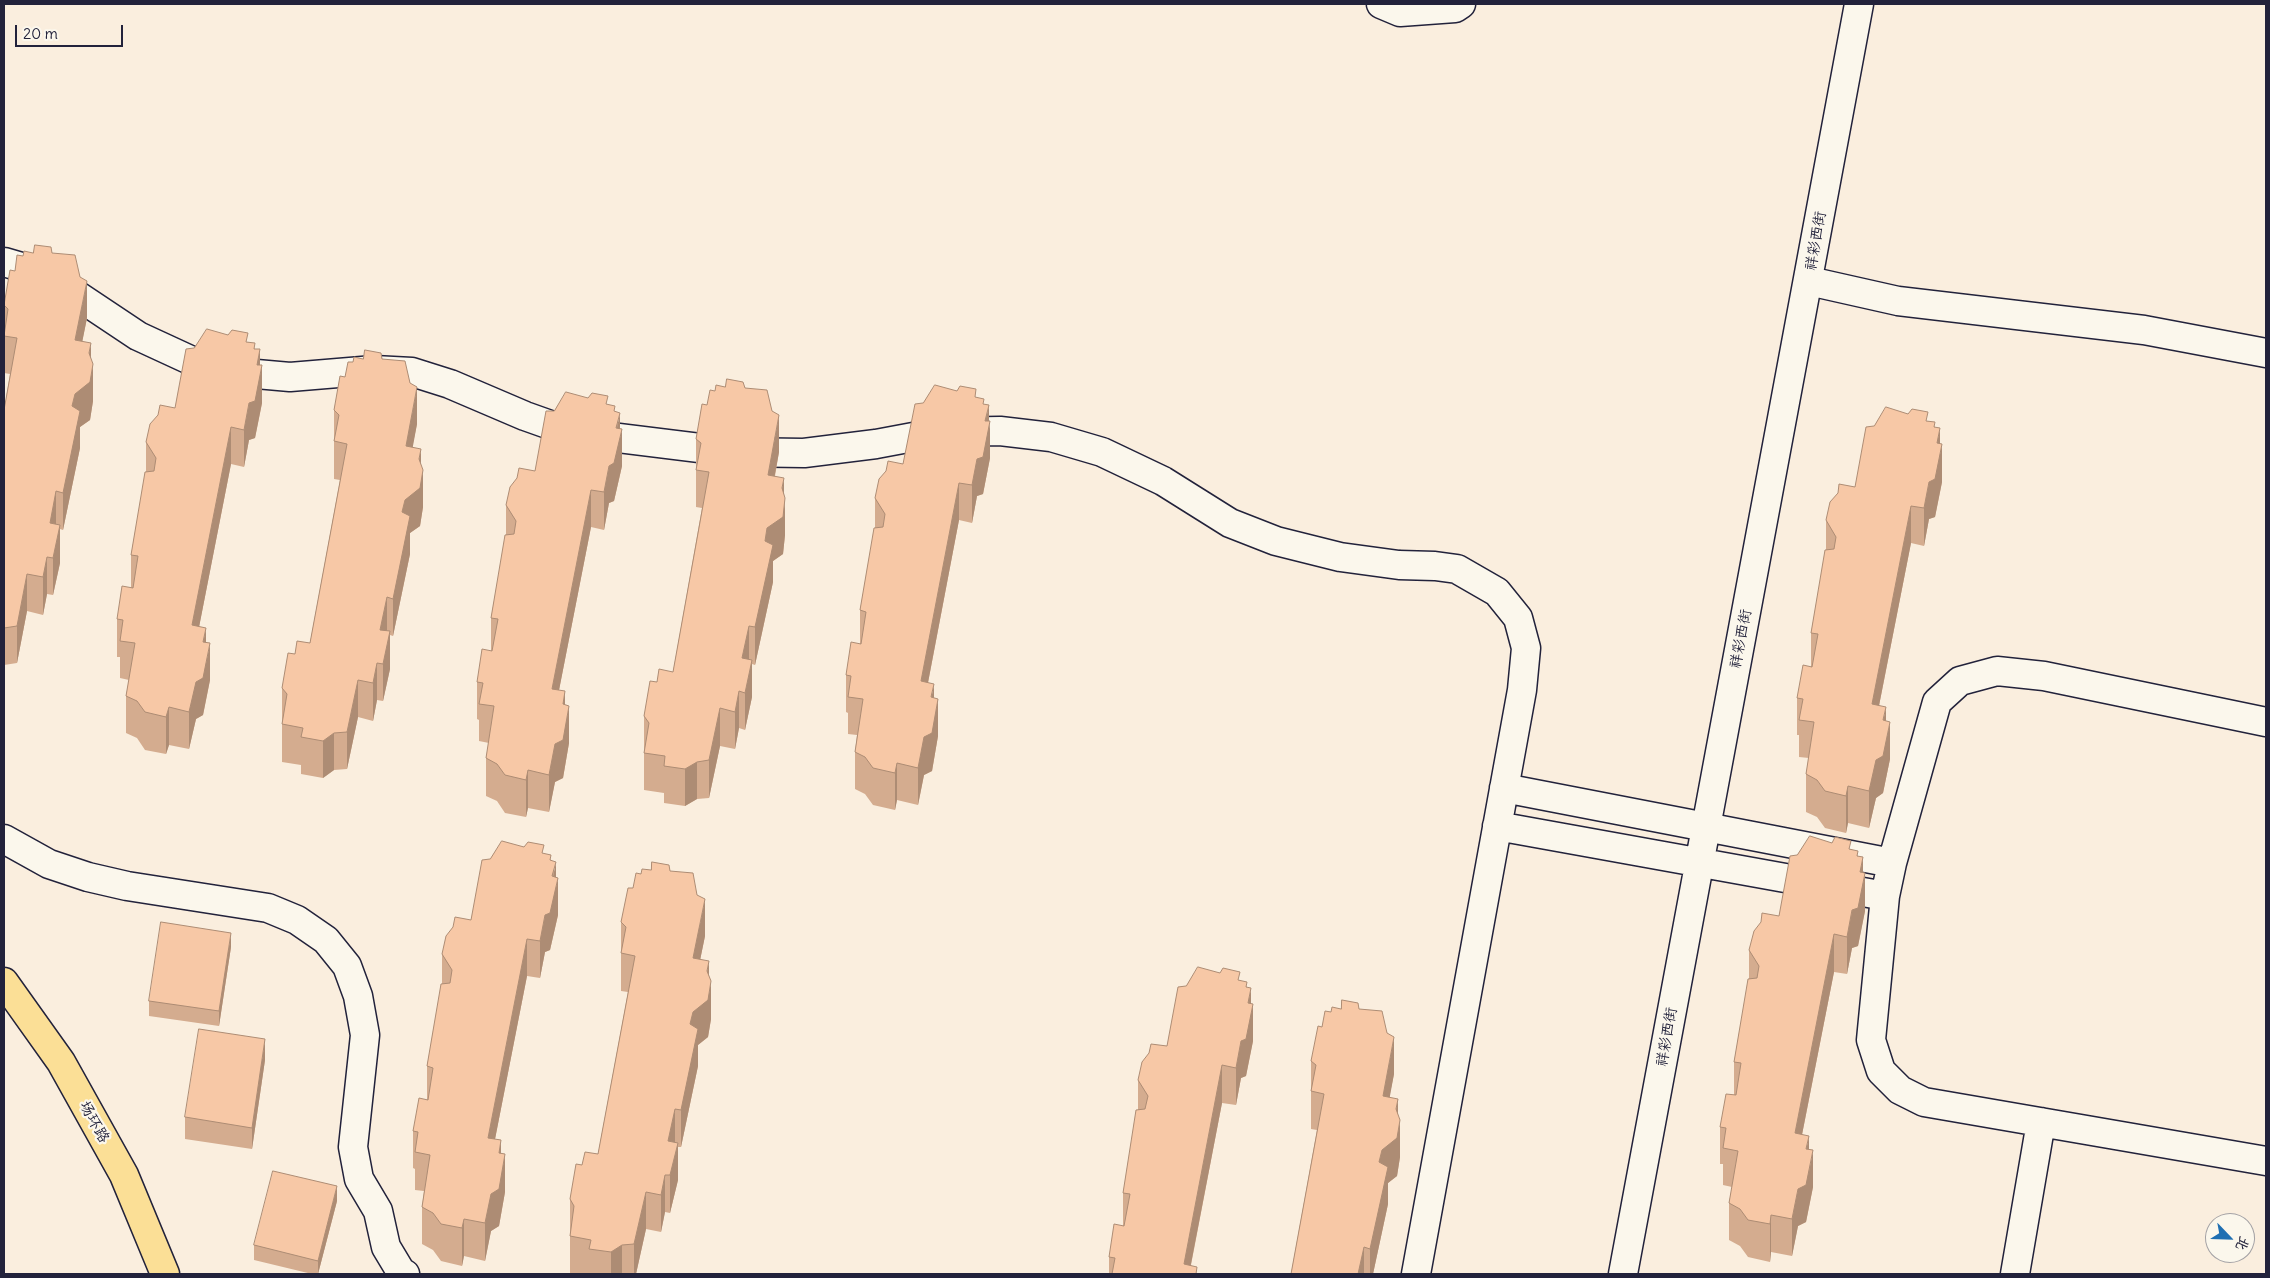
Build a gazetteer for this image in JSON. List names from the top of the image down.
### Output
{
  "streets": {
    "main road": ["场环路"],
    "street": ["祥彩西街"]
  },
  "scale_bar": "20 m",
  "north": "bottom right"
}
